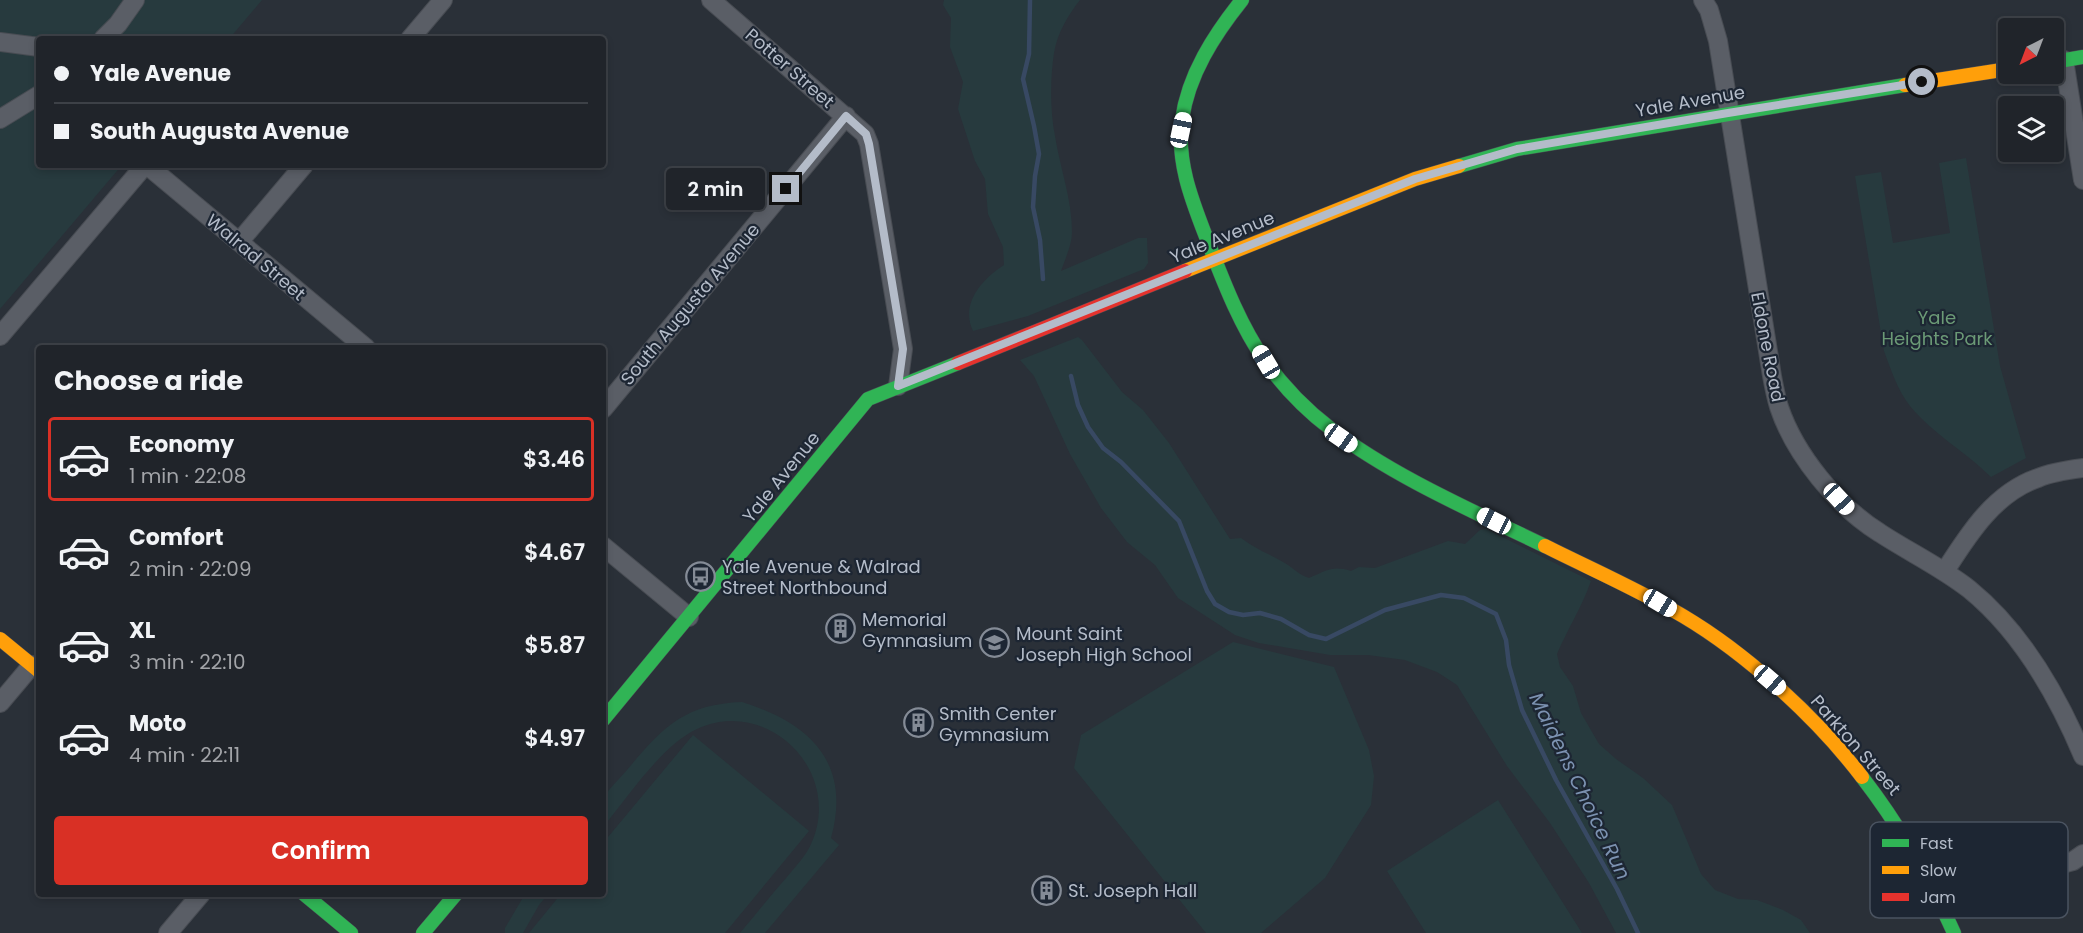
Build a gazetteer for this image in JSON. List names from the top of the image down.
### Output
{
  "streets": {
    "street": [
      "Potter Street",
      "Yale Avenue",
      "Walrad Street",
      "South Augusta Avenue",
      "Eldone Road",
      "Parkton Street"
    ]
  },
  "crossings": [
    ["Potter Street", "Yale Avenue"],
    ["Potter Street", "South Augusta Avenue"],
    ["Yale Avenue", "Eldone Road"],
    ["Yale Avenue", "Parkton Street"]
  ],
  "water": ["Maidens Choice Run"],
  "parks": ["Yale Heights Park"],
  "places": {
    "bus stop": ["Yale Avenue & Walrad Street Northbound"],
    "building": ["Memorial Gymnasium", "Smith Center Gymnasium", "St. Joseph Hall"],
    "school or university": ["Mount Saint Joseph High School"]
  },
  "legend": ["Fast", "Slow", "Jam"],
  "north": "bottom left",
  "page": {
    "banner": ["Yale Avenue", "South Augusta Avenue"],
    "bubble": "2 min",
    "heading": "Choose a ride",
    "list": [
      {
        "name": "Economy",
        "note": "1 min · 22:08",
        "value": "$3.46"
      },
      {
        "name": "Comfort",
        "note": "2 min · 22:09",
        "value": "$4.67"
      },
      {
        "name": "XL",
        "note": "3 min · 22:10",
        "value": "$5.87"
      },
      {
        "name": "Moto",
        "note": "4 min · 22:11",
        "value": "$4.97"
      }
    ],
    "buttons": "Confirm"
  }
}
